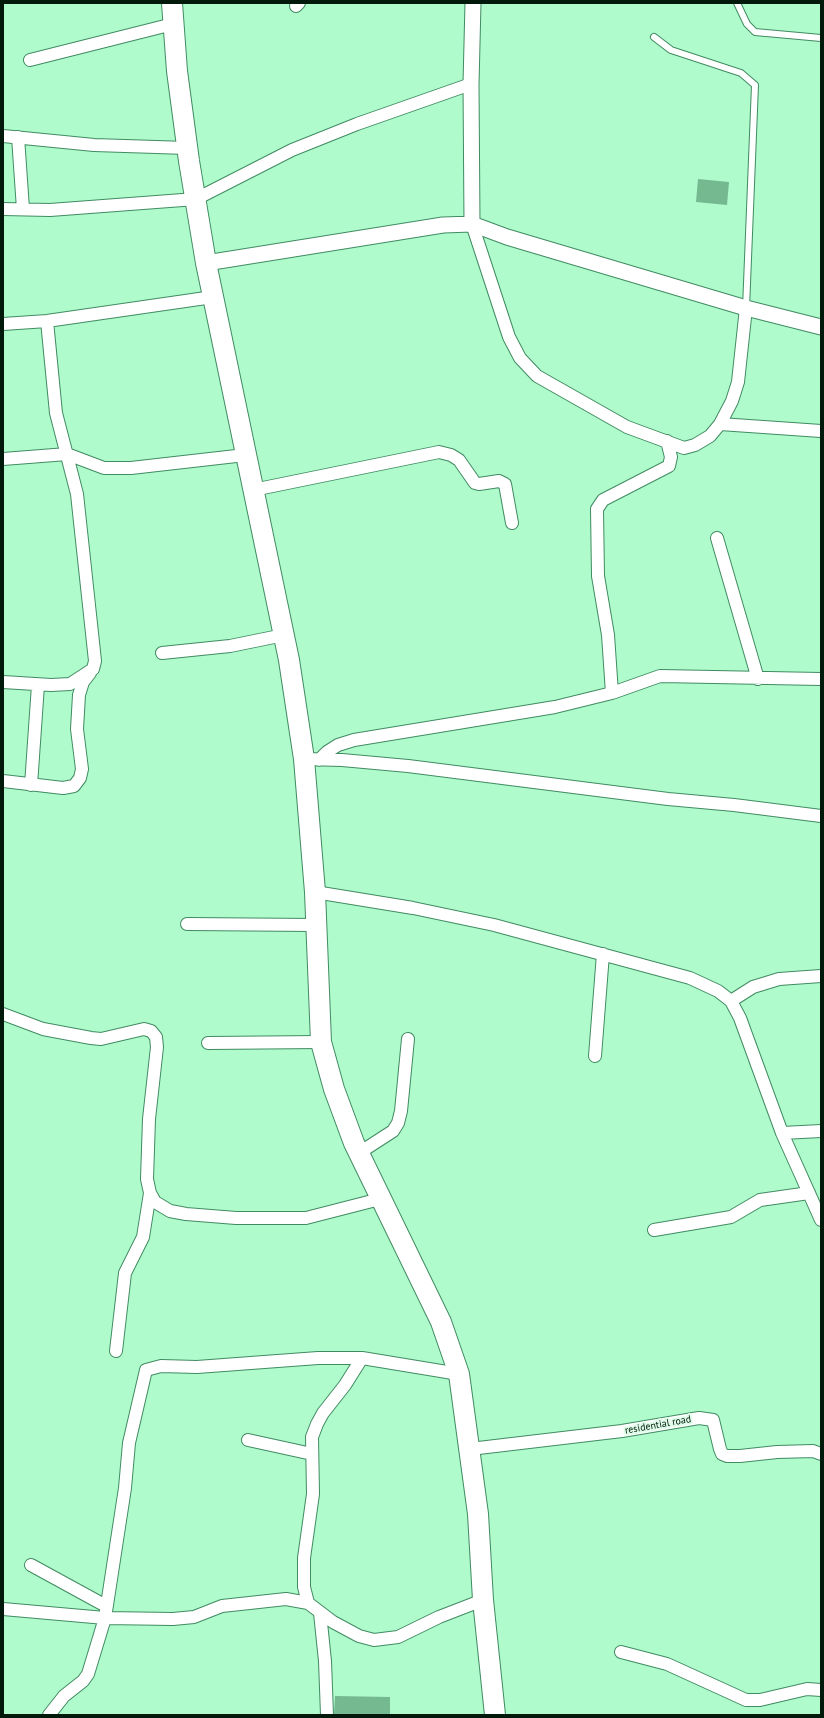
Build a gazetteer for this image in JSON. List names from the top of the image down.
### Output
{
  "streets": {
    "street": ["residential road"]
  }
}
